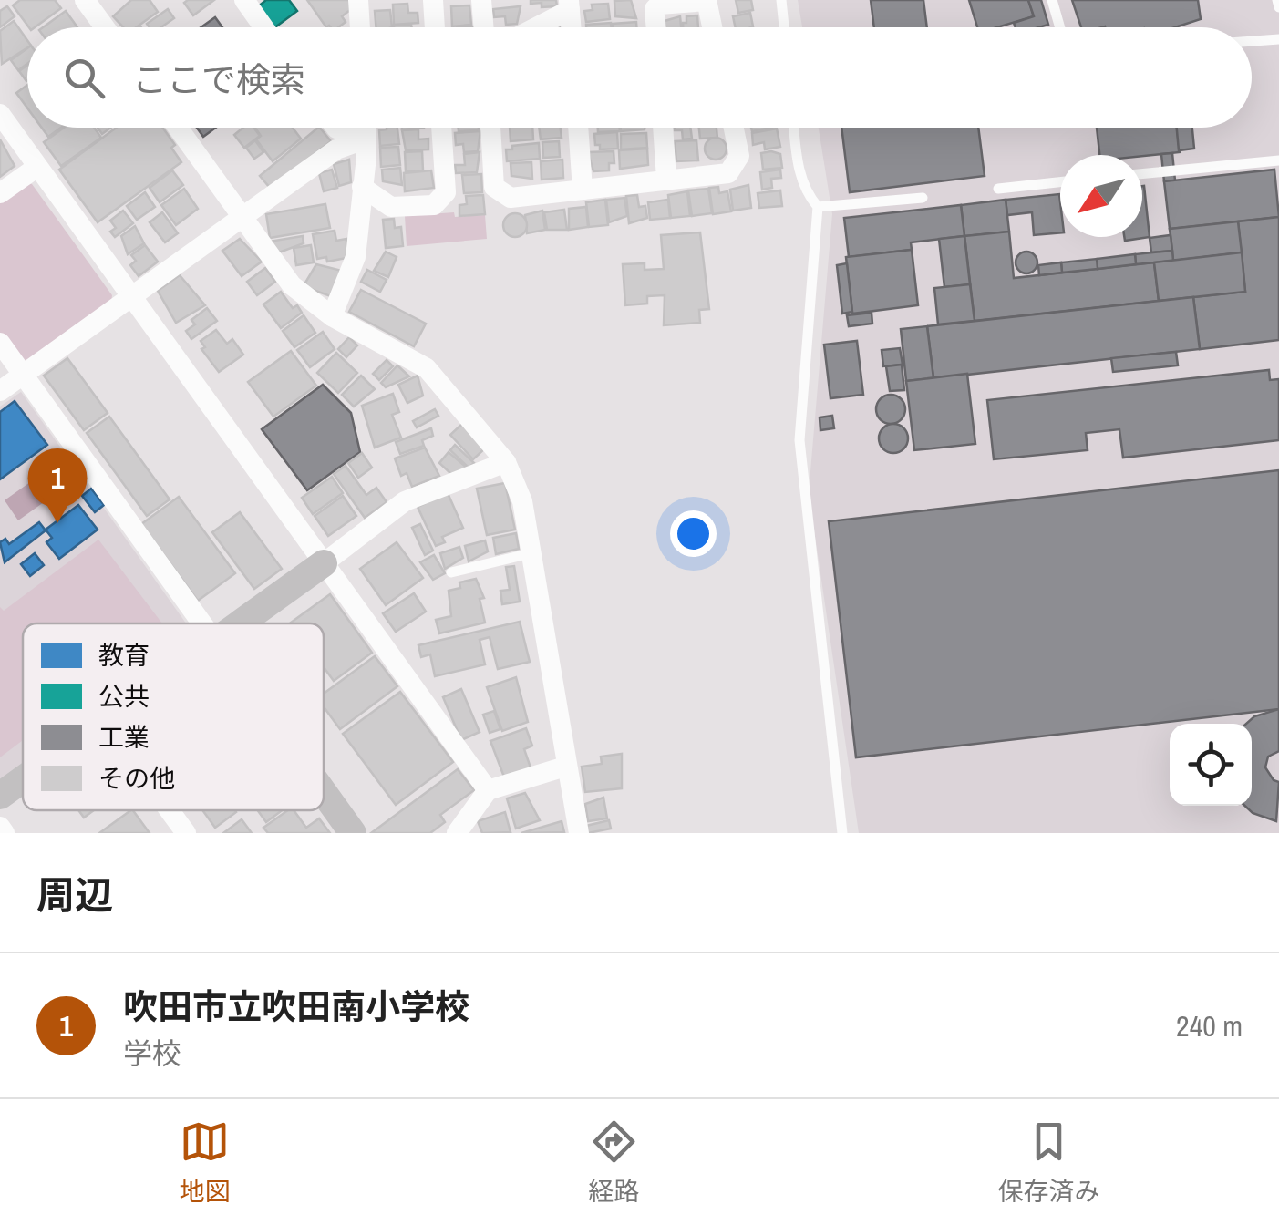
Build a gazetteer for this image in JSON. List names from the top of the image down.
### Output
{
  "legend": [
    "教育",
    "公共",
    "工業",
    "その他"
  ],
  "north": "bottom left",
  "page": {
    "search": "ここで検索",
    "pins": "1",
    "heading": "周辺",
    "list": [
      {
        "mark": "1",
        "name": "吹田市立吹田南小学校",
        "note": "学校",
        "value": "240 m"
      }
    ],
    "nav": ["地図", "経路", "保存済み"]
  }
}
